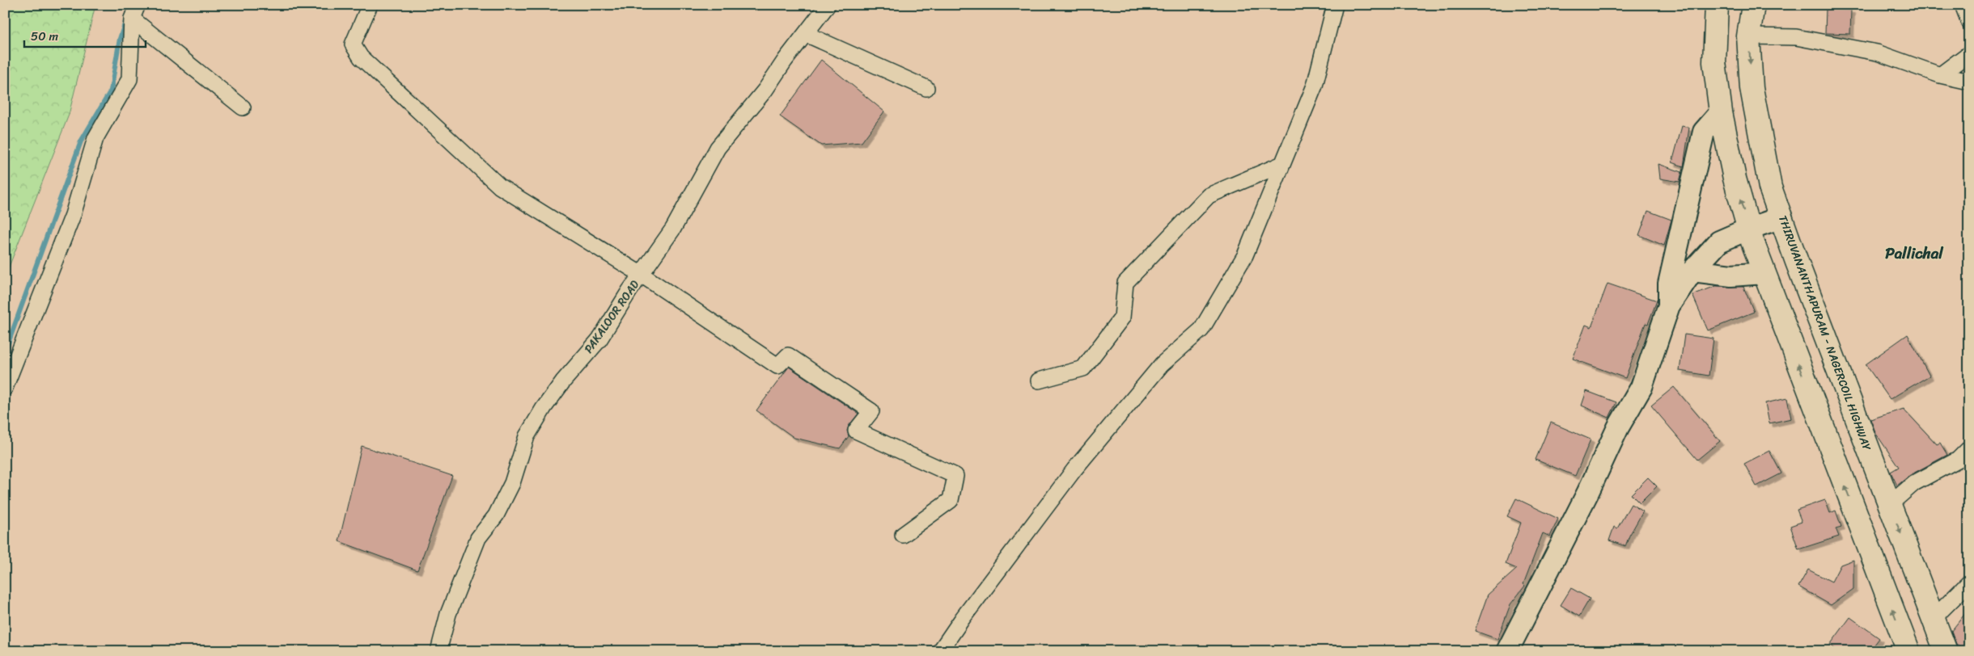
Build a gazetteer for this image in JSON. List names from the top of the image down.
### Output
{
  "streets": {
    "main road": ["THIRUVANANTHAPURAM - NAGERCOIL HIGHWAY"],
    "street": ["PAKALOOR ROAD"]
  },
  "districts": ["Pallichal"],
  "scale_bar": "50 m"
}
